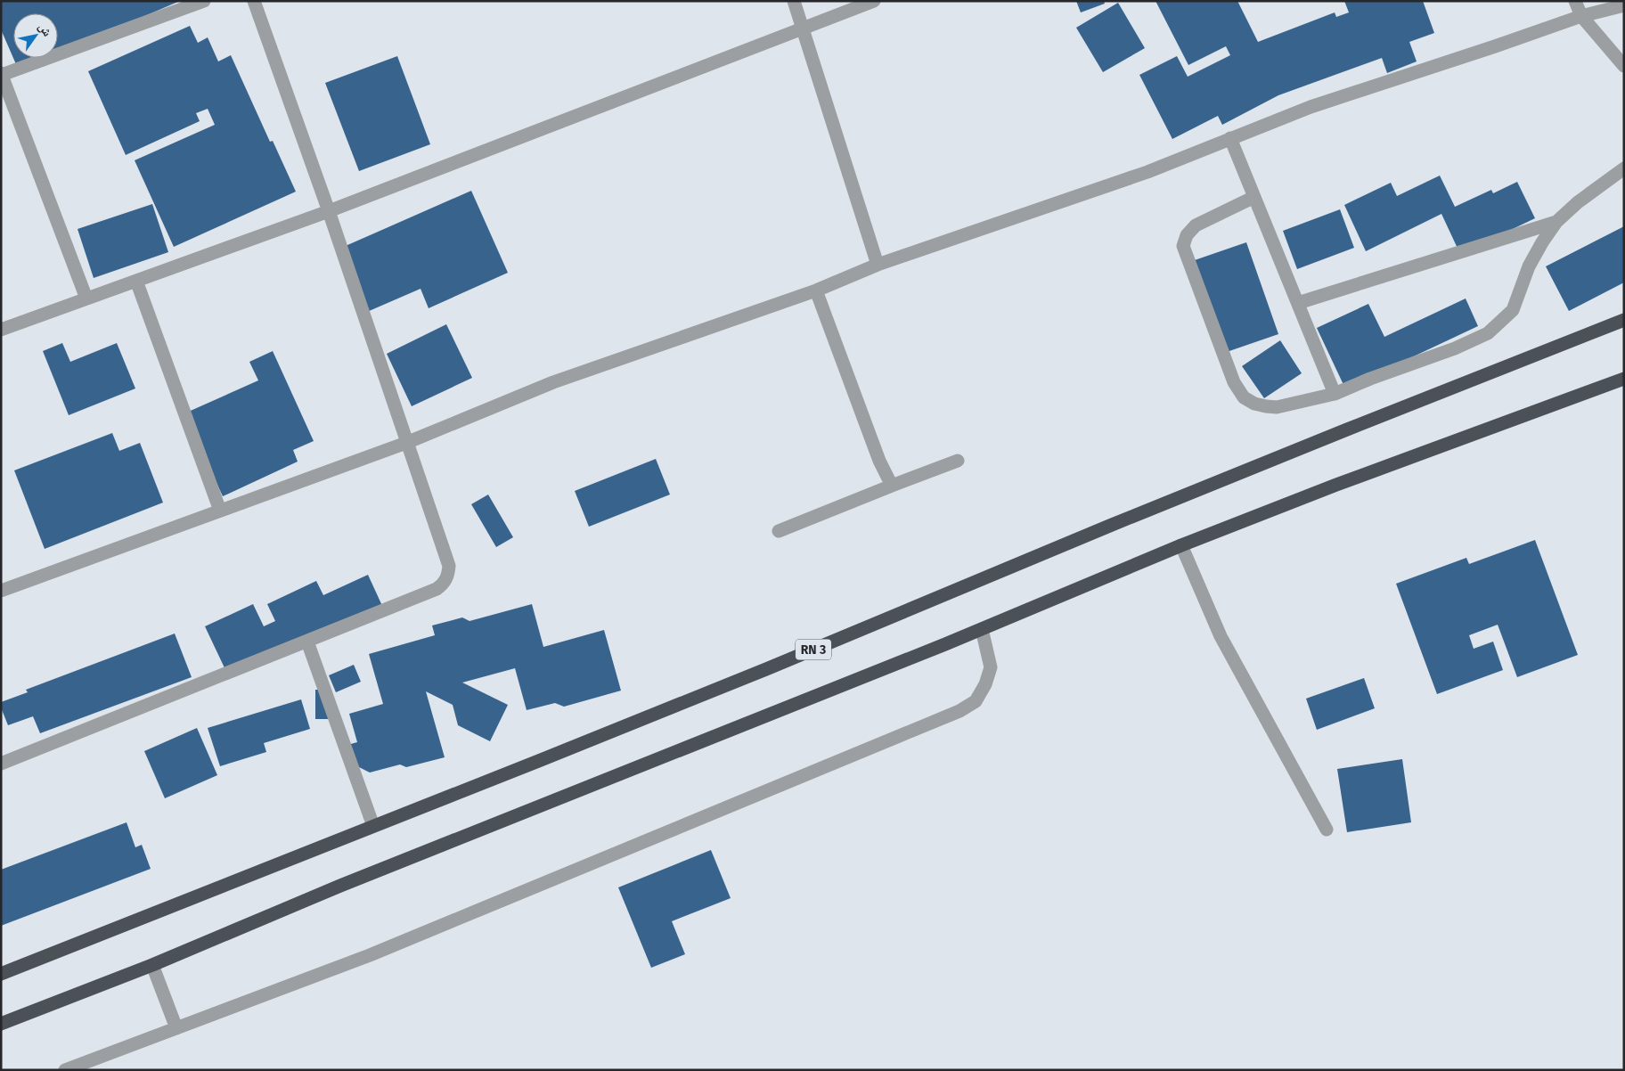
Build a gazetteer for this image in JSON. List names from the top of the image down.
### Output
{
  "streets": {
    "highway": ["RN 3"]
  },
  "north": "top right"
}
